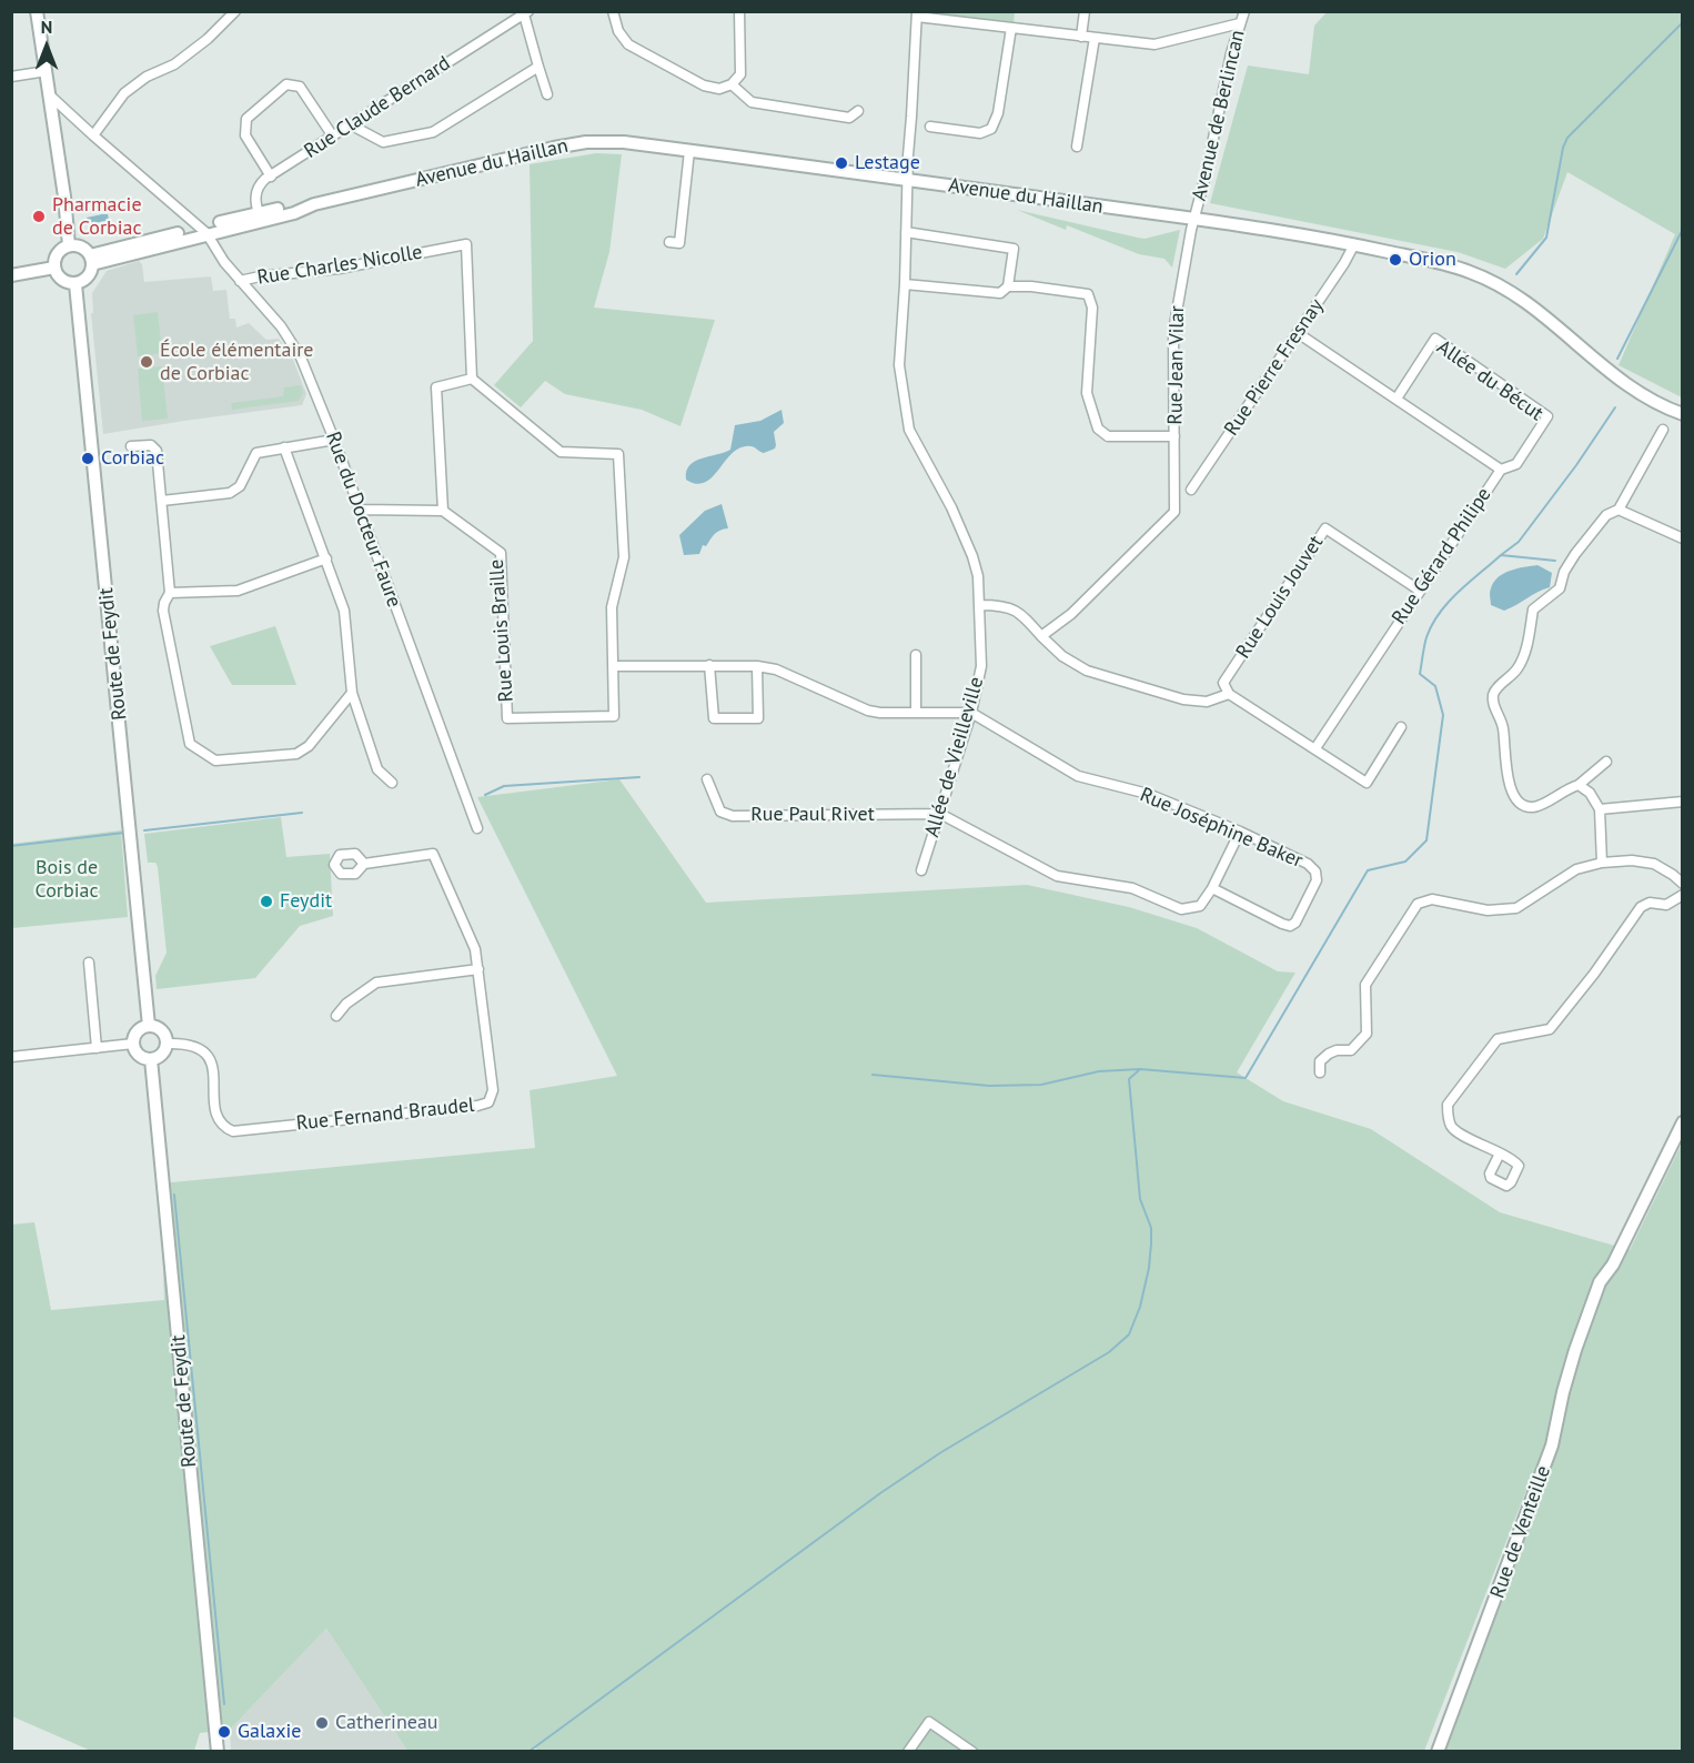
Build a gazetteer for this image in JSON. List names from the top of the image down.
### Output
{
  "streets": {
    "street": [
      "Rue Claude Bernard",
      "Avenue de Berlincan",
      "Avenue du Haillan",
      "Rue Charles Nicolle",
      "Rue Jean Vilar",
      "Rue Pierre Fresnay",
      "Allée du Bécut",
      "Rue du Docteur Faure",
      "Rue Gérard Philipe",
      "Rue Louis Jouvet",
      "Rue Louis Braille",
      "Route de Feydit",
      "Allée de Vieilleville",
      "Rue Paul Rivet",
      "Rue Joséphine Baker",
      "Rue Fernand Braudel",
      "Rue de Venteille"
    ]
  },
  "crossings": [
    ["Rue Claude Bernard", "Avenue du Haillan"],
    ["Avenue de Berlincan", "Avenue du Haillan"],
    ["Avenue de Berlincan", "Rue Jean Vilar"],
    ["Avenue du Haillan", "Rue Jean Vilar"],
    ["Avenue du Haillan", "Rue Pierre Fresnay"],
    ["Avenue du Haillan", "Rue du Docteur Faure"],
    ["Avenue du Haillan", "Route de Feydit"],
    ["Avenue du Haillan", "Allée de Vieilleville"],
    ["Rue Charles Nicolle", "Rue du Docteur Faure"],
    ["Rue Charles Nicolle", "Rue Louis Braille"],
    ["Rue Pierre Fresnay", "Rue Gérard Philipe"],
    ["Allée du Bécut", "Rue Gérard Philipe"],
    ["Rue Gérard Philipe", "Rue Louis Jouvet"],
    ["Route de Feydit", "Rue Fernand Braudel"],
    ["Allée de Vieilleville", "Rue Paul Rivet"],
    ["Allée de Vieilleville", "Rue Joséphine Baker"]
  ],
  "parks": ["Bois de Corbiac"],
  "places": [
    "Lestage",
    "Pharmacie de Corbiac",
    "Orion",
    "École élémentaire de Corbiac",
    "Corbiac",
    "Feydit",
    "Catherineau",
    "Galaxie"
  ],
  "north": "top"
}
